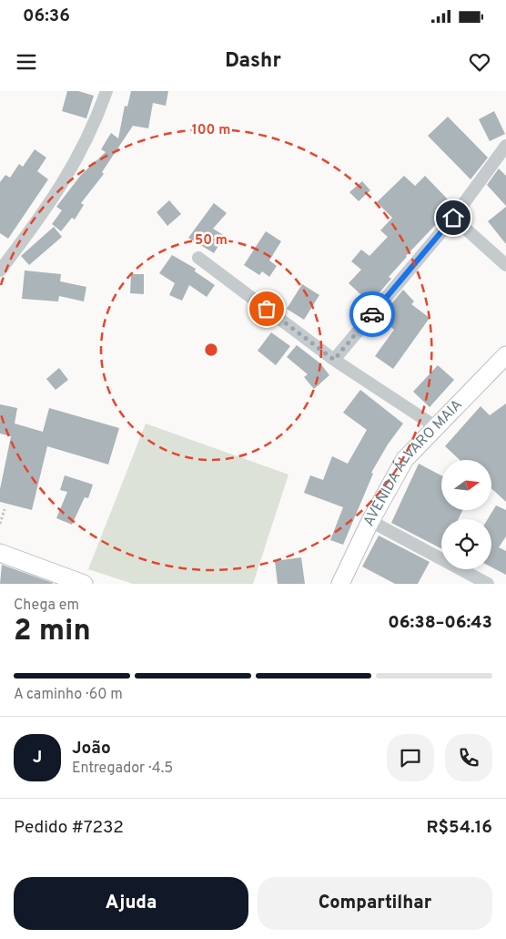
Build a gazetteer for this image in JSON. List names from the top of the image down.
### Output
{
  "streets": {
    "street": ["AVENIDA ÁLVARO MAIA"]
  },
  "north": "right",
  "page": {
    "status": "06:36",
    "header": "Dashr",
    "heading": ["2 min", "Chega em", "06:38–06:43"],
    "panel": [
      "João",
      "Entregador · 4.5",
      "Pedido #7232",
      "R$54.16"
    ],
    "bar": "A caminho · 60 m",
    "round": "J",
    "buttons": ["Ajuda", "Compartilhar"]
  },
  "rings": ["100 m", "50 m"]
}
